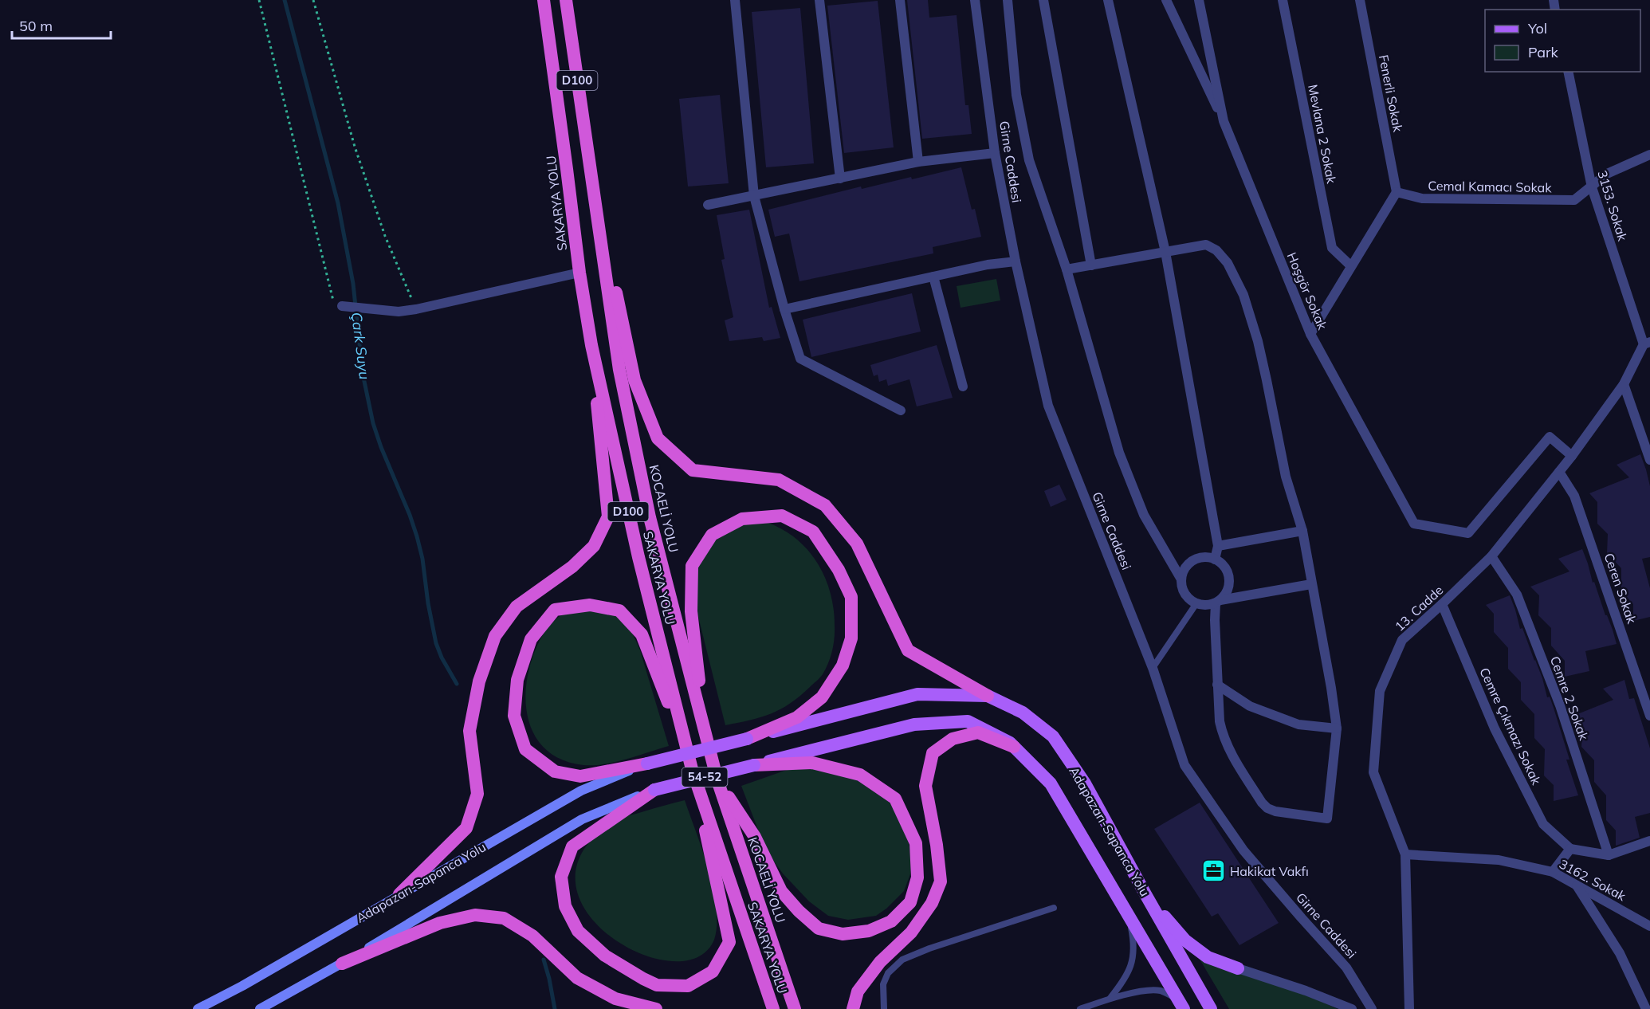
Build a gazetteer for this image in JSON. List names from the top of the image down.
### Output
{
  "streets": {
    "highway": ["D100", "SAKARYA YOLU", "KOCAELİ YOLU"],
    "main road": ["54-52", "Adapazarı-Sapanca Yolu"],
    "street": [
      "Fenerli Sokak",
      "Mevlana 2 Sokak",
      "Girne Caddesi",
      "Cemal Kamacı Sokak",
      "3153. Sokak",
      "Hoşgör Sokak",
      "Ceren Sokak",
      "13. Cadde",
      "Cemre 2 Sokak",
      "Cemre Çıkmazı Sokak",
      "3162. Sokak"
    ]
  },
  "crossings": [
    ["Fenerli Sokak", "Cemal Kamacı Sokak"],
    ["Cemal Kamacı Sokak", "3153. Sokak"],
    ["3153. Sokak", "13. Cadde"],
    ["Hoşgör Sokak", "13. Cadde"],
    ["Ceren Sokak", "13. Cadde"],
    ["13. Cadde", "Cemre 2 Sokak"],
    ["13. Cadde", "Cemre Çıkmazı Sokak"],
    ["13. Cadde", "3162. Sokak"],
    ["54-52", "Adapazarı-Sapanca Yolu"]
  ],
  "water": ["Çark Suyu"],
  "places": {
    "office": ["Hakikat Vakfı"]
  },
  "legend": ["Yol", "Park"],
  "scale_bar": "50 m"
}
